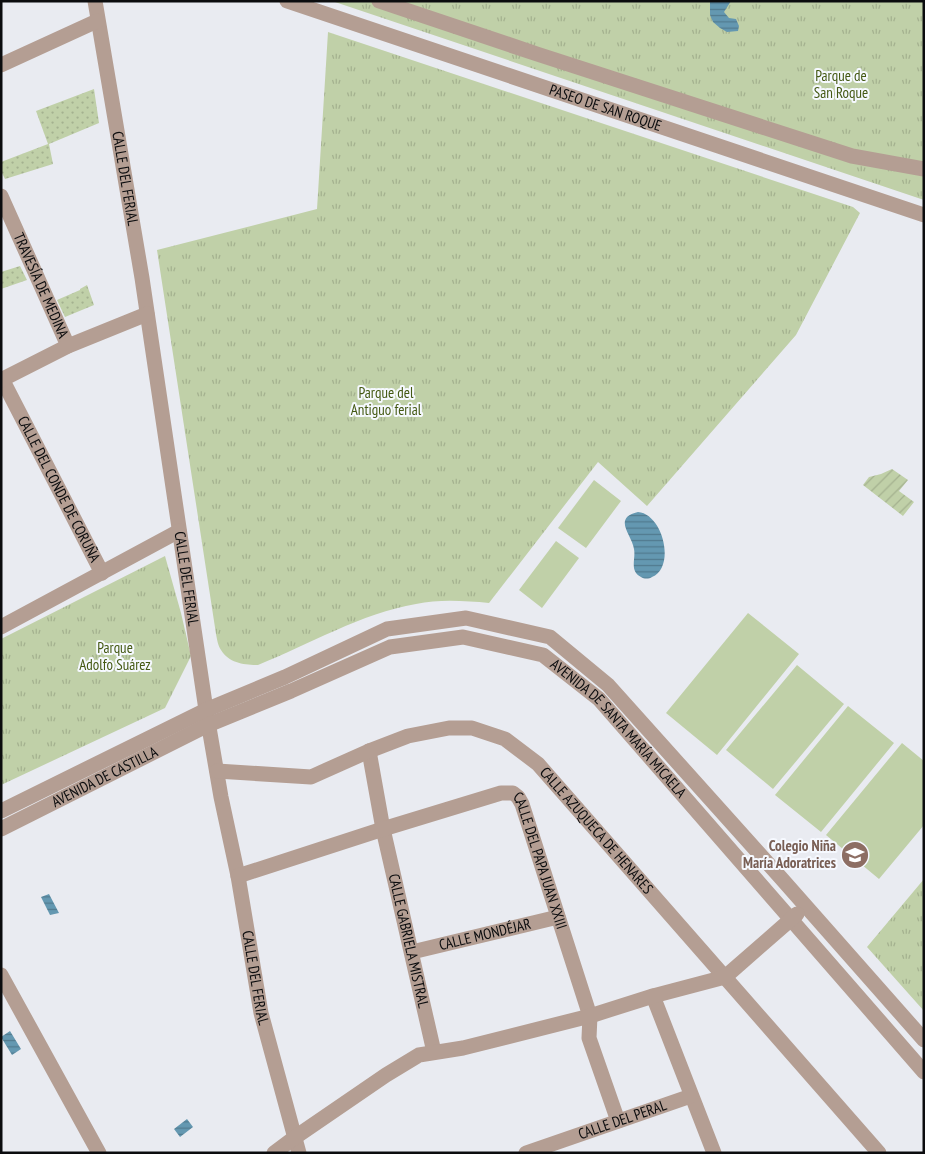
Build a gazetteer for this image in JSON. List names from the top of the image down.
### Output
{
  "streets": {
    "street": [
      "PASEO DE SAN ROQUE",
      "CALLE DEL FERIAL",
      "TRAVESÍA DE MEDINA",
      "CALLE DEL CONDE DE CORUÑA",
      "AVENIDA DE SANTA MARÍA MICAELA",
      "AVENIDA DE CASTILLA",
      "CALLE AZUQUECA DE HENARES",
      "CALLE DEL PAPA JUAN XXIII",
      "CALLE MONDÉJAR",
      "CALLE GABRIELA MISTRAL",
      "CALLE DEL PERAL"
    ]
  },
  "crossings": [
    ["CALLE DEL FERIAL", "AVENIDA DE SANTA MARÍA MICAELA"],
    ["CALLE DEL FERIAL", "AVENIDA DE CASTILLA"],
    ["CALLE DEL FERIAL", "CALLE AZUQUECA DE HENARES"],
    ["CALLE DEL FERIAL", "CALLE DEL PAPA JUAN XXIII"],
    ["AVENIDA DE SANTA MARÍA MICAELA", "AVENIDA DE CASTILLA"],
    ["CALLE AZUQUECA DE HENARES", "CALLE GABRIELA MISTRAL"],
    ["CALLE DEL PAPA JUAN XXIII", "CALLE MONDÉJAR"],
    ["CALLE DEL PAPA JUAN XXIII", "CALLE GABRIELA MISTRAL"],
    ["CALLE DEL PAPA JUAN XXIII", "CALLE DEL PERAL"],
    ["CALLE MONDÉJAR", "CALLE GABRIELA MISTRAL"]
  ],
  "parks": ["Parque de San Roque", "Parque del Antiguo ferial", "Parque Adolfo Suárez"],
  "places": {
    "school or university": ["Colegio Niña María Adoratrices"]
  }
}
